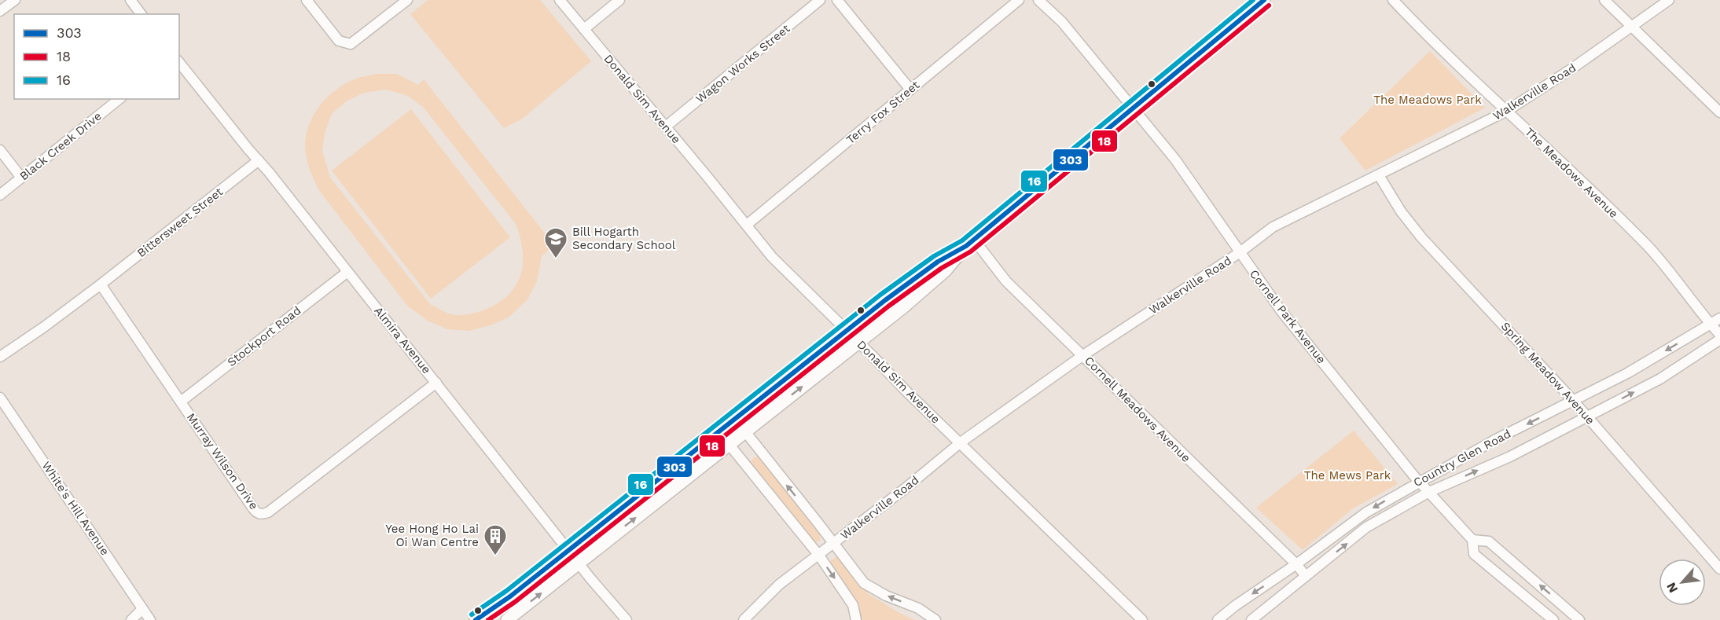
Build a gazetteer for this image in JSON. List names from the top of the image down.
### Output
{
  "streets": {
    "street": [
      "Wagon Works Street",
      "Walkerville Road",
      "Donald Sim Avenue",
      "Terry Fox Street",
      "Black Creek Drive",
      "The Meadows Avenue",
      "Bittersweet Street",
      "Cornell Park Avenue",
      "Stockport Road",
      "Almira Avenue",
      "Spring Meadow Avenue",
      "Cornell Meadows Avenue",
      "Country Glen Road",
      "Murray Wilson Drive",
      "White's Hill Avenue"
    ]
  },
  "crossings": [
    ["Wagon Works Street", "Donald Sim Avenue"],
    ["Walkerville Road", "Donald Sim Avenue"],
    ["Walkerville Road", "The Meadows Avenue"],
    ["Walkerville Road", "Cornell Park Avenue"],
    ["Walkerville Road", "Spring Meadow Avenue"],
    ["Walkerville Road", "Cornell Meadows Avenue"],
    ["Donald Sim Avenue", "Terry Fox Street"],
    ["The Meadows Avenue", "Country Glen Road"],
    ["Bittersweet Street", "Almira Avenue"],
    ["Bittersweet Street", "Murray Wilson Drive"],
    ["Cornell Park Avenue", "Country Glen Road"],
    ["Stockport Road", "Almira Avenue"],
    ["Stockport Road", "Murray Wilson Drive"],
    ["Almira Avenue", "Murray Wilson Drive"],
    ["Spring Meadow Avenue", "Country Glen Road"],
    ["Cornell Meadows Avenue", "Country Glen Road"]
  ],
  "parks": ["The Meadows Park", "The Mews Park"],
  "places": {
    "school or university": ["Bill Hogarth Secondary School"],
    "building": ["Yee Hong Ho Lai Oi Wan Centre"]
  },
  "lines": ["transit line 303", "transit line 16", "transit line 18"],
  "legend": ["303", "18", "16"],
  "north": "bottom left"
}
